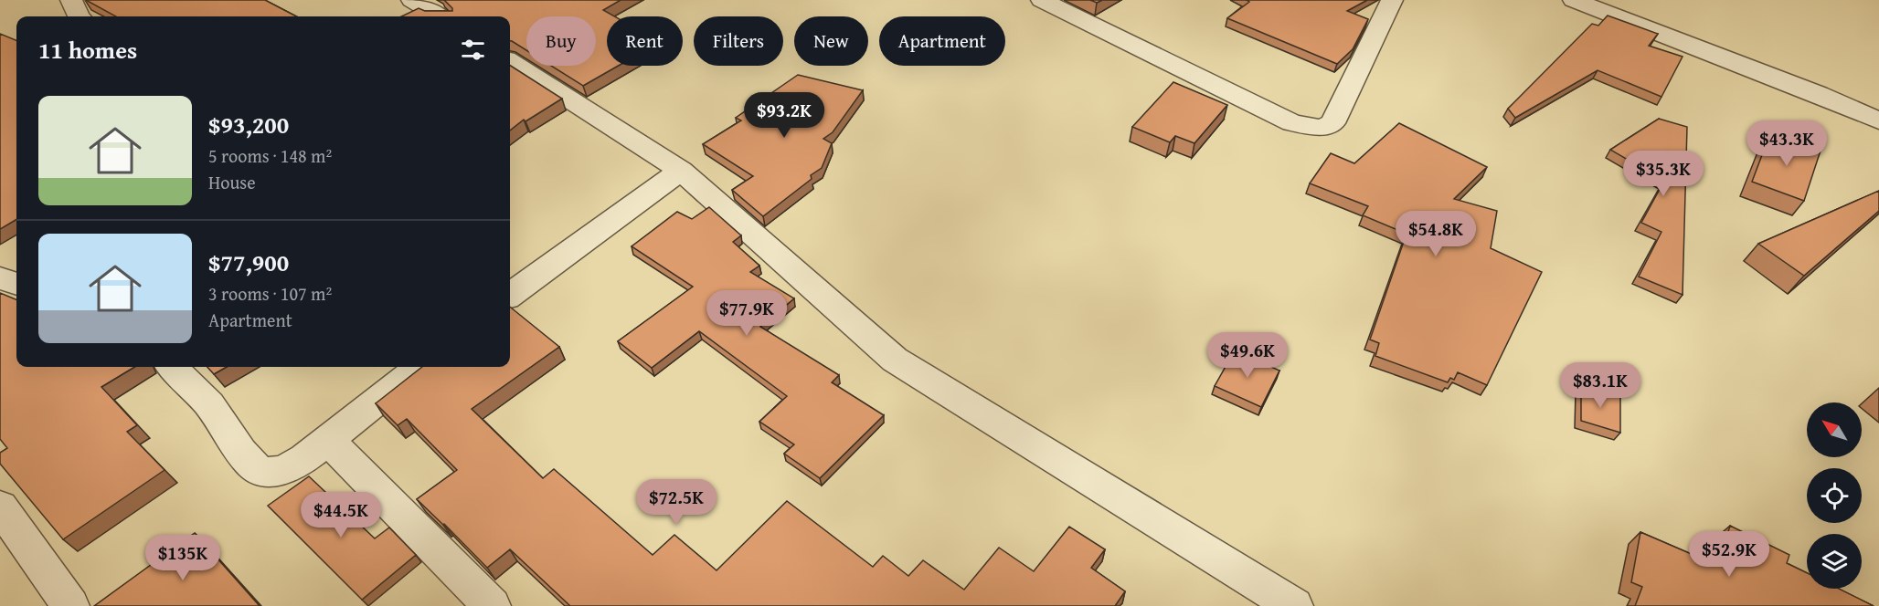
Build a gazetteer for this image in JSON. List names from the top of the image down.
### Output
{
  "north": "top left",
  "page": {
    "chip": [
      "Buy",
      "Rent",
      "Filters",
      "New",
      "Apartment"
    ],
    "heading": "11 homes",
    "list": [
      {
        "name": "$93,200",
        "note": "5 rooms · 148 m² · House"
      },
      {
        "name": "$77,900",
        "note": "3 rooms · 107 m² · Apartment"
      }
    ],
    "price": [
      "$93.2K",
      "$43.3K",
      "$35.3K",
      "$54.8K",
      "$77.9K",
      "$49.6K",
      "$83.1K",
      "$72.5K",
      "$44.5K",
      "$52.9K",
      "$135K"
    ]
  }
}
